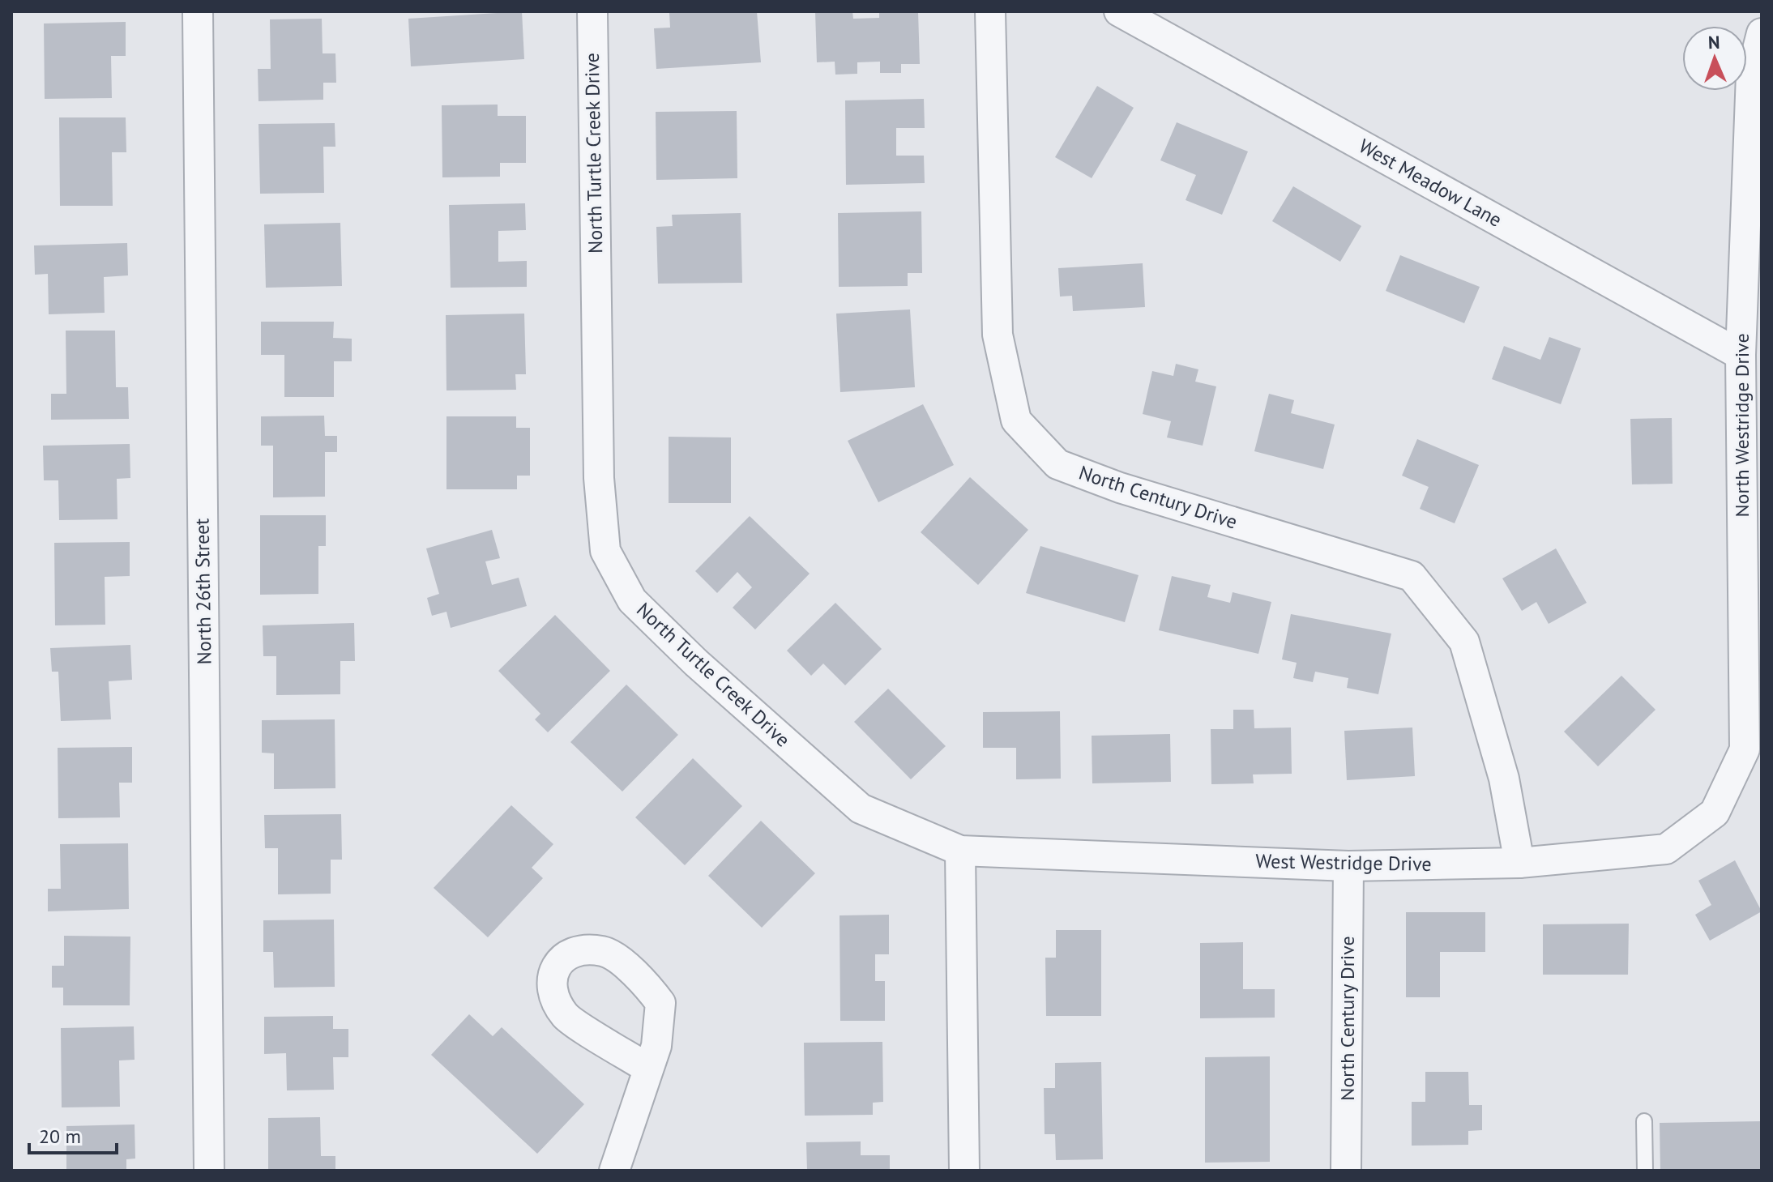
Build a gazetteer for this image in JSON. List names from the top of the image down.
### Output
{
  "streets": {
    "street": [
      "North Turtle Creek Drive",
      "West Meadow Lane",
      "North Westridge Drive",
      "North Century Drive",
      "North 26th Street",
      "West Westridge Drive"
    ]
  },
  "crossings": [
    ["North Turtle Creek Drive", "West Westridge Drive"],
    ["West Meadow Lane", "North Westridge Drive"],
    ["North Westridge Drive", "West Westridge Drive"],
    ["North Century Drive", "West Westridge Drive"]
  ],
  "scale_bar": "20 m",
  "north": "top"
}
